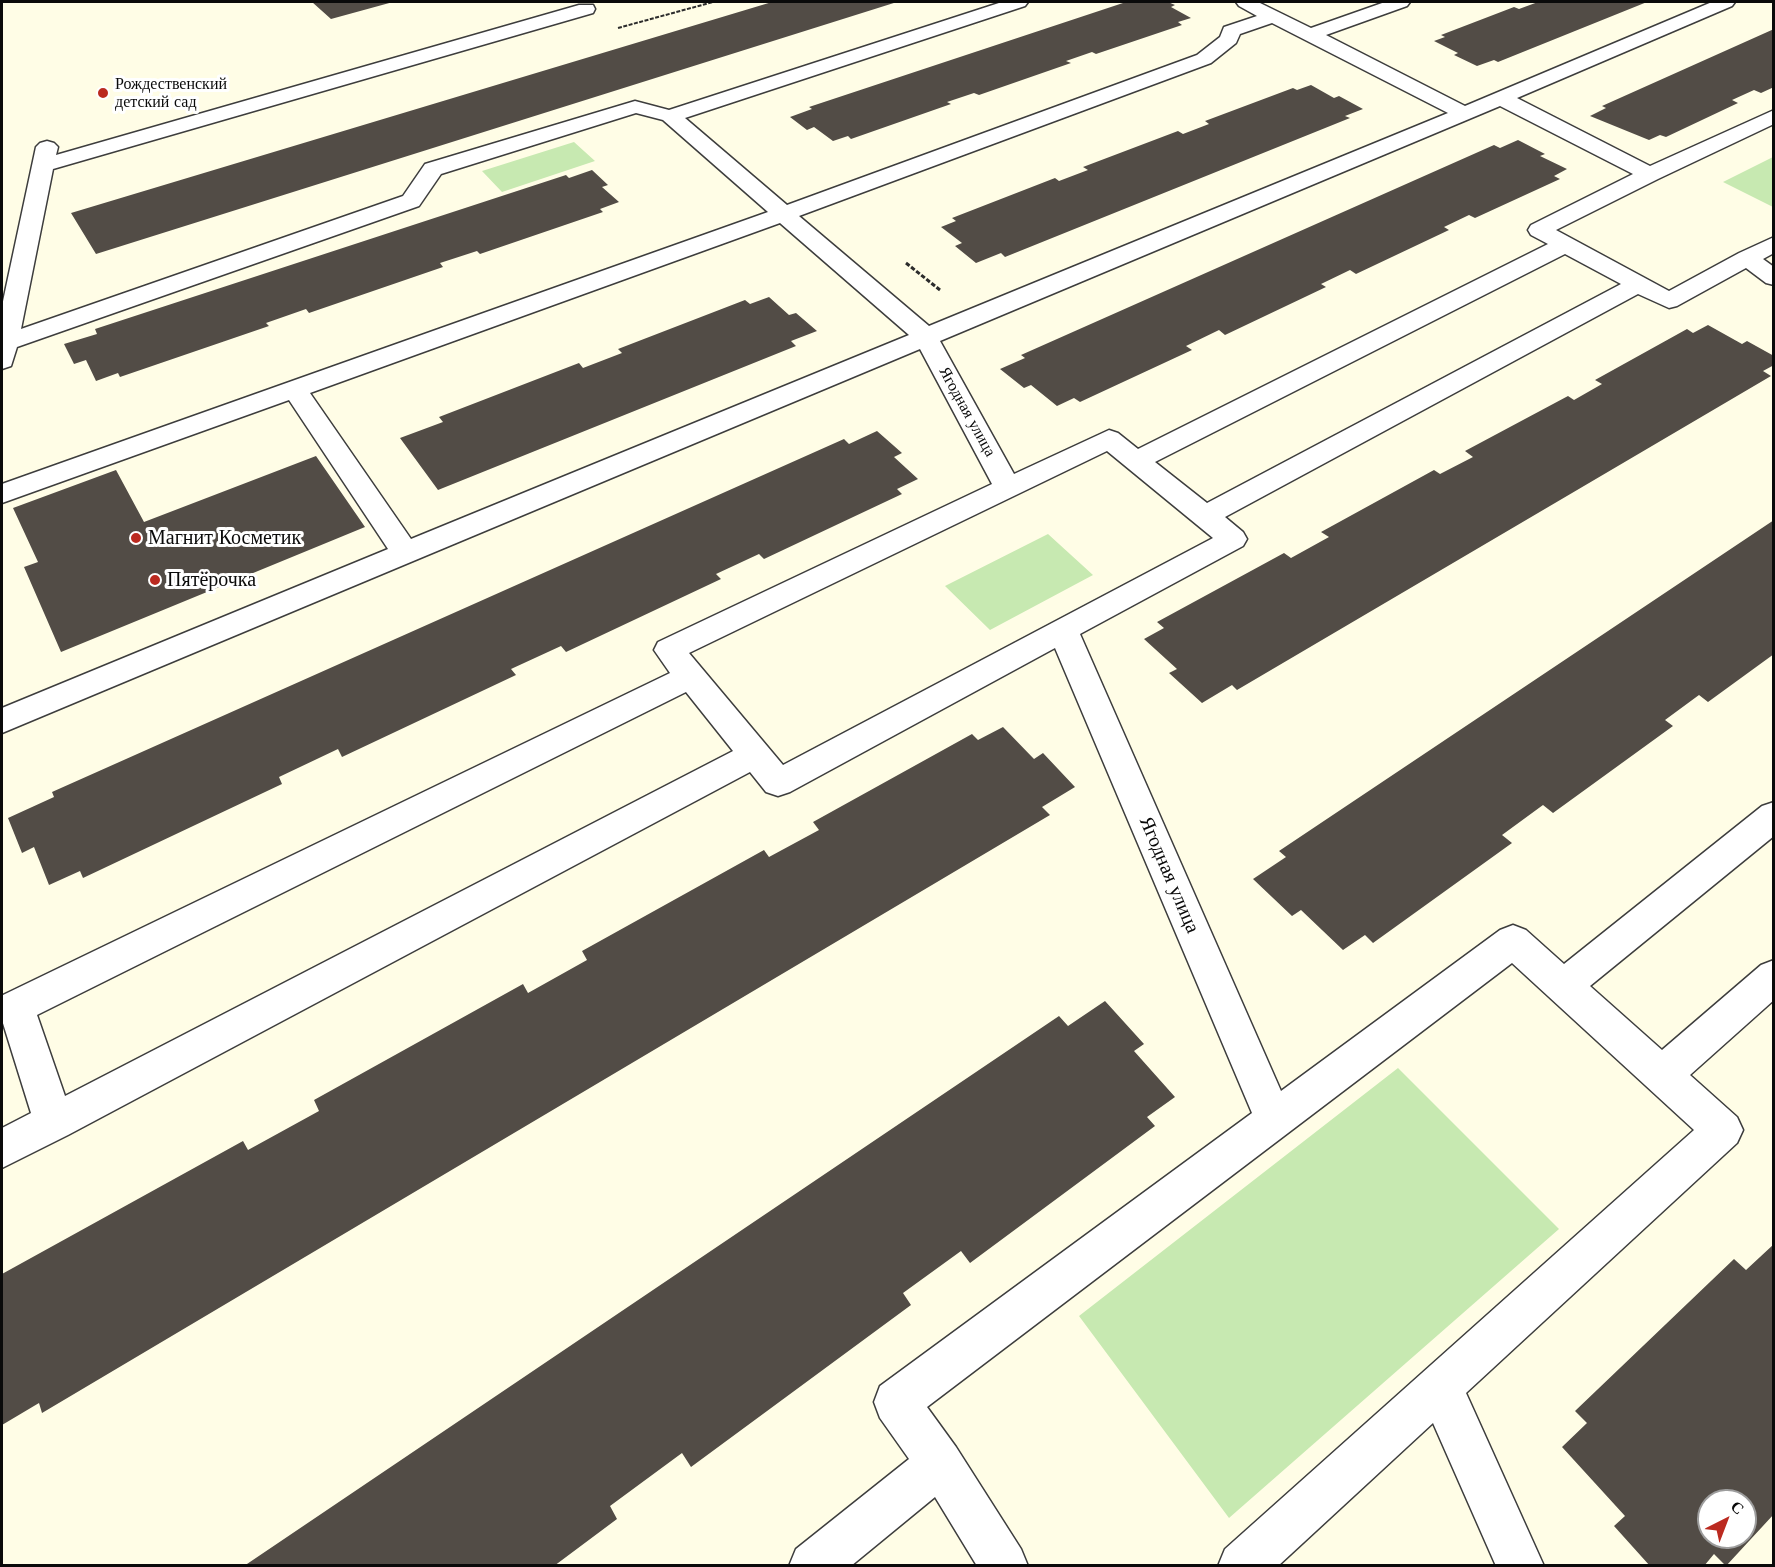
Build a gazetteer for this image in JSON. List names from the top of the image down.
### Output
{
  "streets": {
    "street": ["Ягодная улица"]
  },
  "places": ["Рождественский детский сад", "Магнит Косметик", "Пятёрочка"],
  "north": "top right"
}
